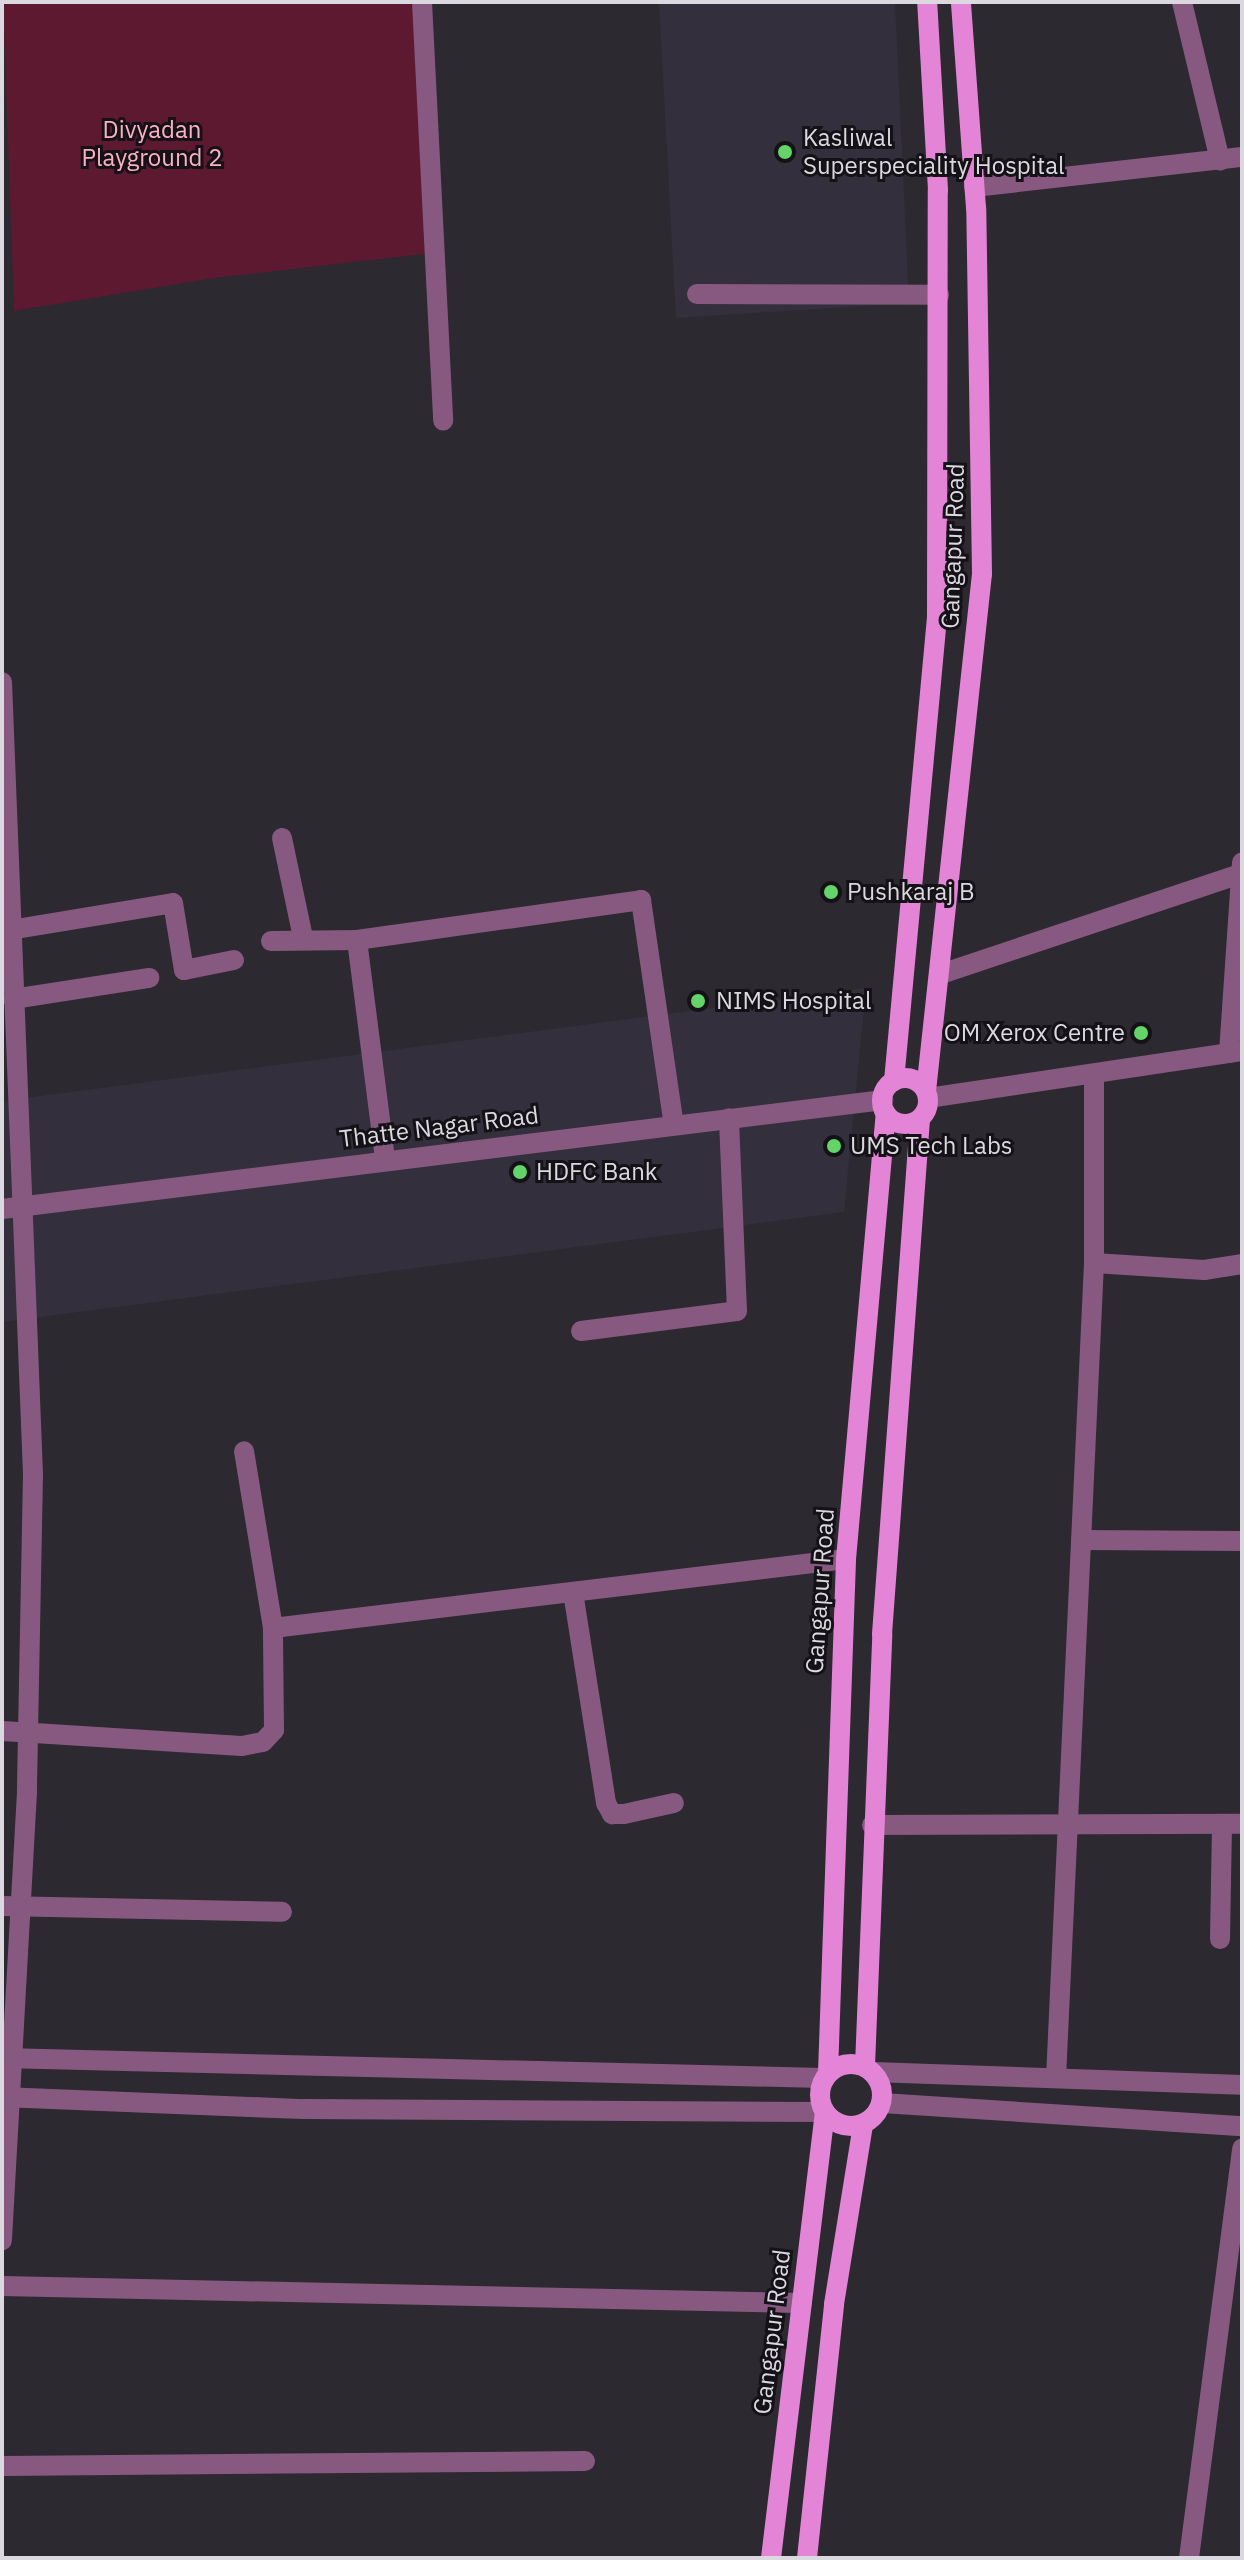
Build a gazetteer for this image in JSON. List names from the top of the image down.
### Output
{
  "streets": {
    "main road": ["Gangapur Road"],
    "street": ["Thatte Nagar Road"]
  },
  "crossings": [
    ["Gangapur Road", "Thatte Nagar Road"]
  ],
  "parks": ["Divyadan Playground 2"],
  "places": [
    "Kasliwal Superspeciality Hospital",
    "Pushkaraj B",
    "NIMS Hospital",
    "OM Xerox Centre",
    "UMS Tech Labs",
    "HDFC Bank"
  ]
}
